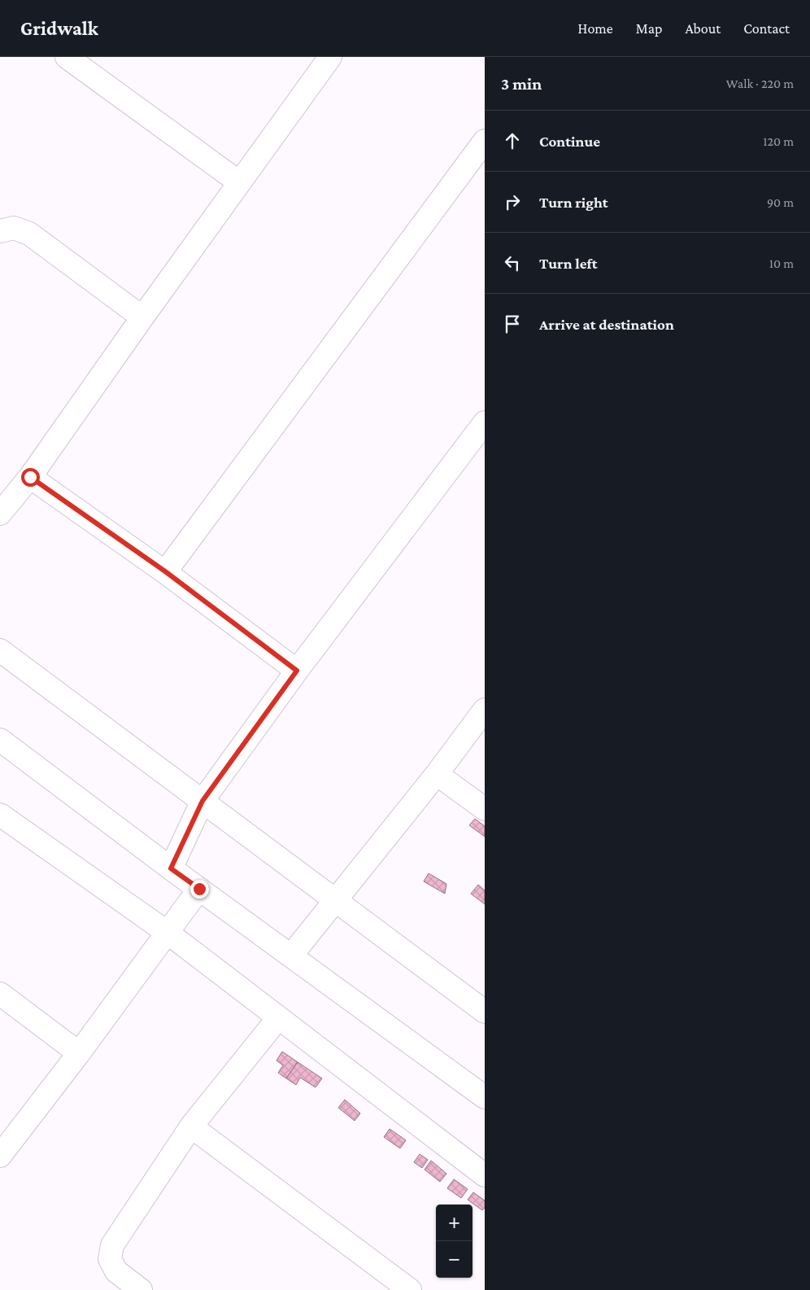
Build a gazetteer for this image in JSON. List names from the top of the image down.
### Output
{
  "page": {
    "header": "Gridwalk",
    "nav": [
      "Home",
      "Map",
      "About",
      "Contact"
    ],
    "heading": ["3 min", "Walk · 220 m"],
    "list": [
      ["Continue", "120 m"],
      ["Turn right", "90 m"],
      ["Turn left", "10 m"],
      "Arrive at destination"
    ],
    "map_buttons": ["+", "−"]
  }
}
